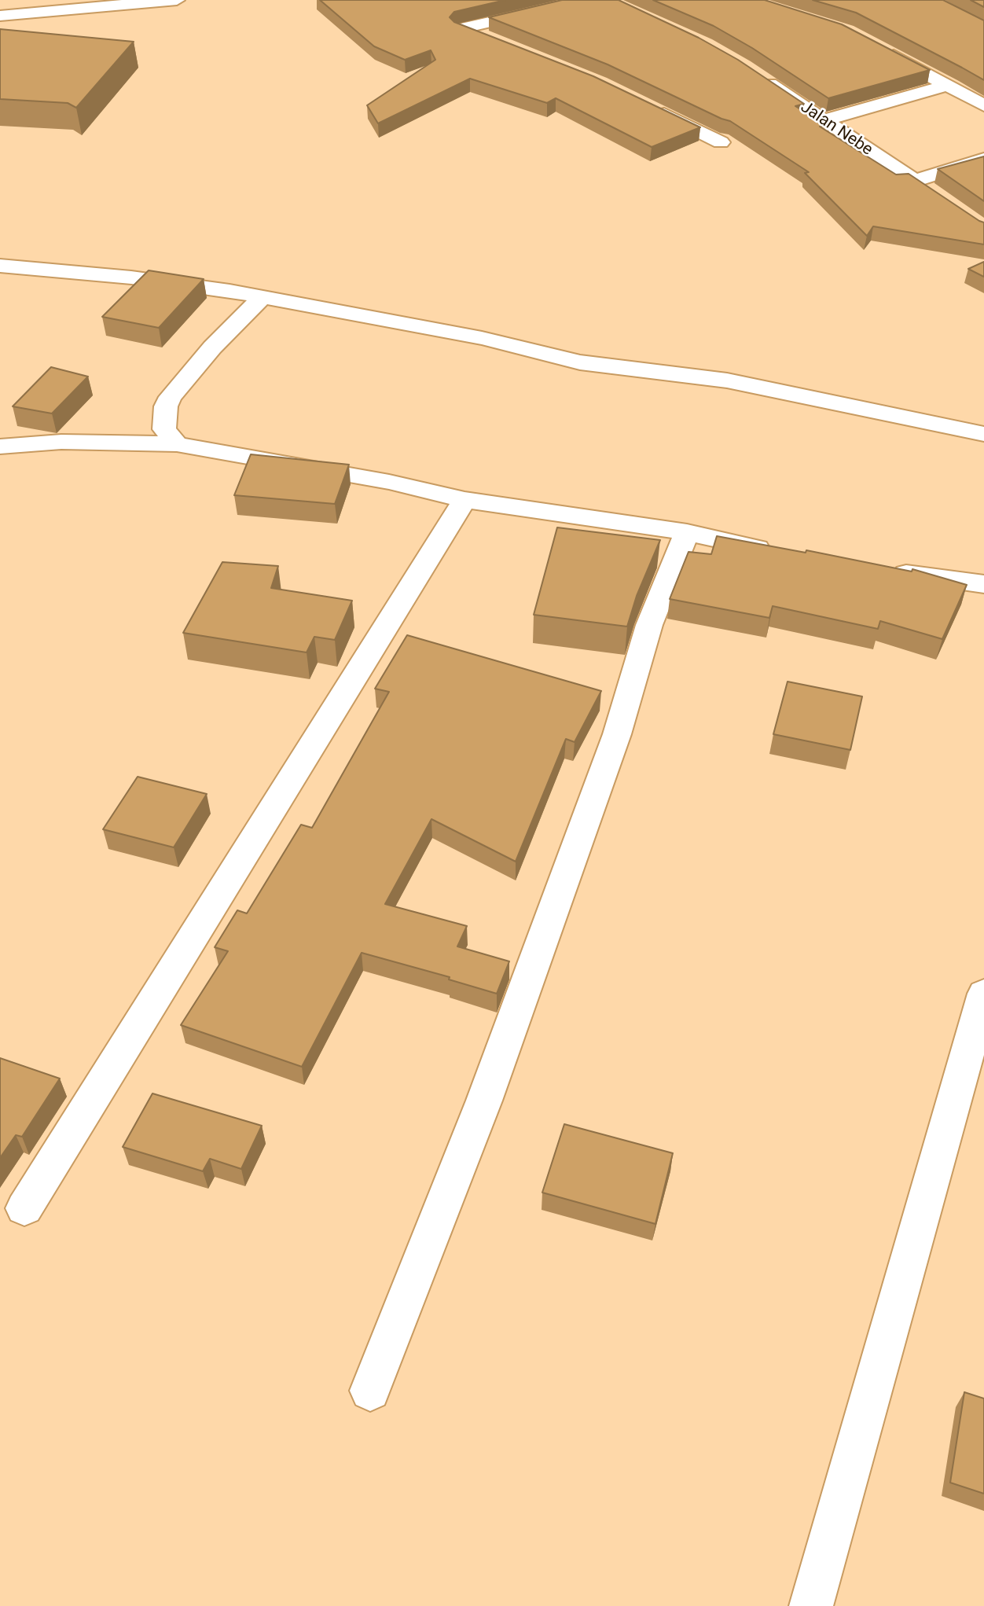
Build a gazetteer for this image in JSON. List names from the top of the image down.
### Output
{
  "streets": {
    "street": ["Jalan Nebe"]
  }
}
